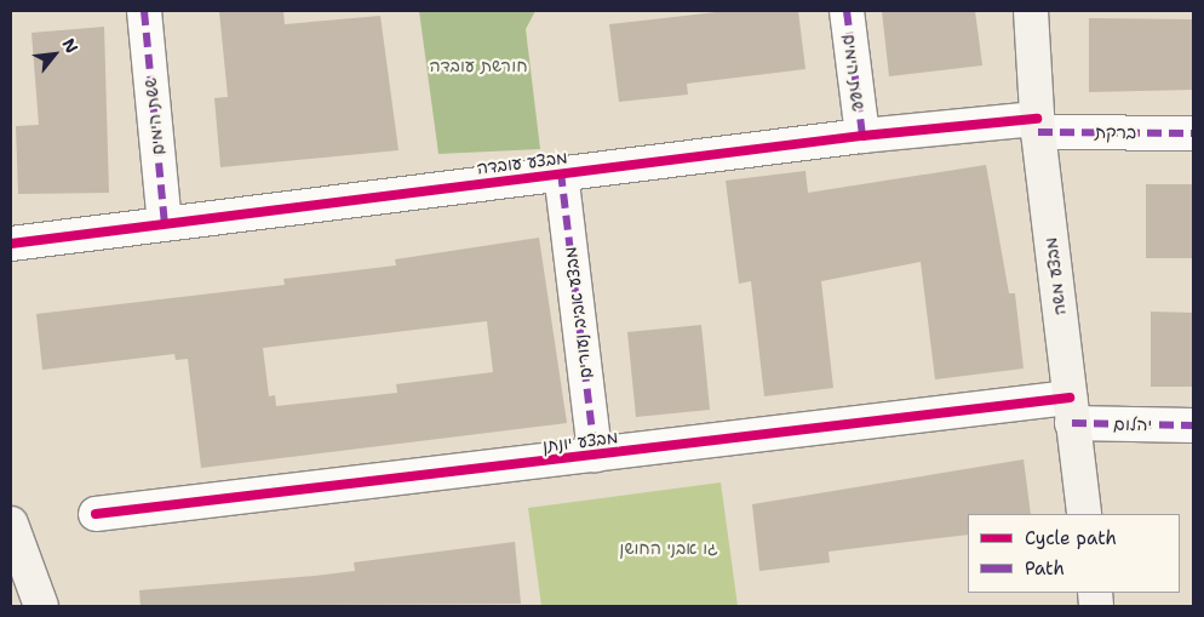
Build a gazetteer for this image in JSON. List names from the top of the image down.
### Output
{
  "streets": {
    "street": [
      "ששת הימים",
      "ברקת",
      "מבצע עובדה",
      "מבצע משה",
      "מבצע אביב נעורים",
      "יהלום",
      "מבצע יונתן"
    ]
  },
  "crossings": [
    ["ששת הימים", "מבצע עובדה"],
    ["ברקת", "מבצע עובדה"],
    ["ברקת", "מבצע משה"],
    ["מבצע עובדה", "מבצע משה"],
    ["מבצע עובדה", "מבצע אביב נעורים"],
    ["מבצע משה", "יהלום"],
    ["מבצע משה", "מבצע יונתן"],
    ["מבצע אביב נעורים", "מבצע יונתן"],
    ["יהלום", "מבצע יונתן"]
  ],
  "parks": ["חורשת עובדה", "גו אבני החושן"],
  "legend": ["Cycle path", "Path"],
  "north": "top right"
}
